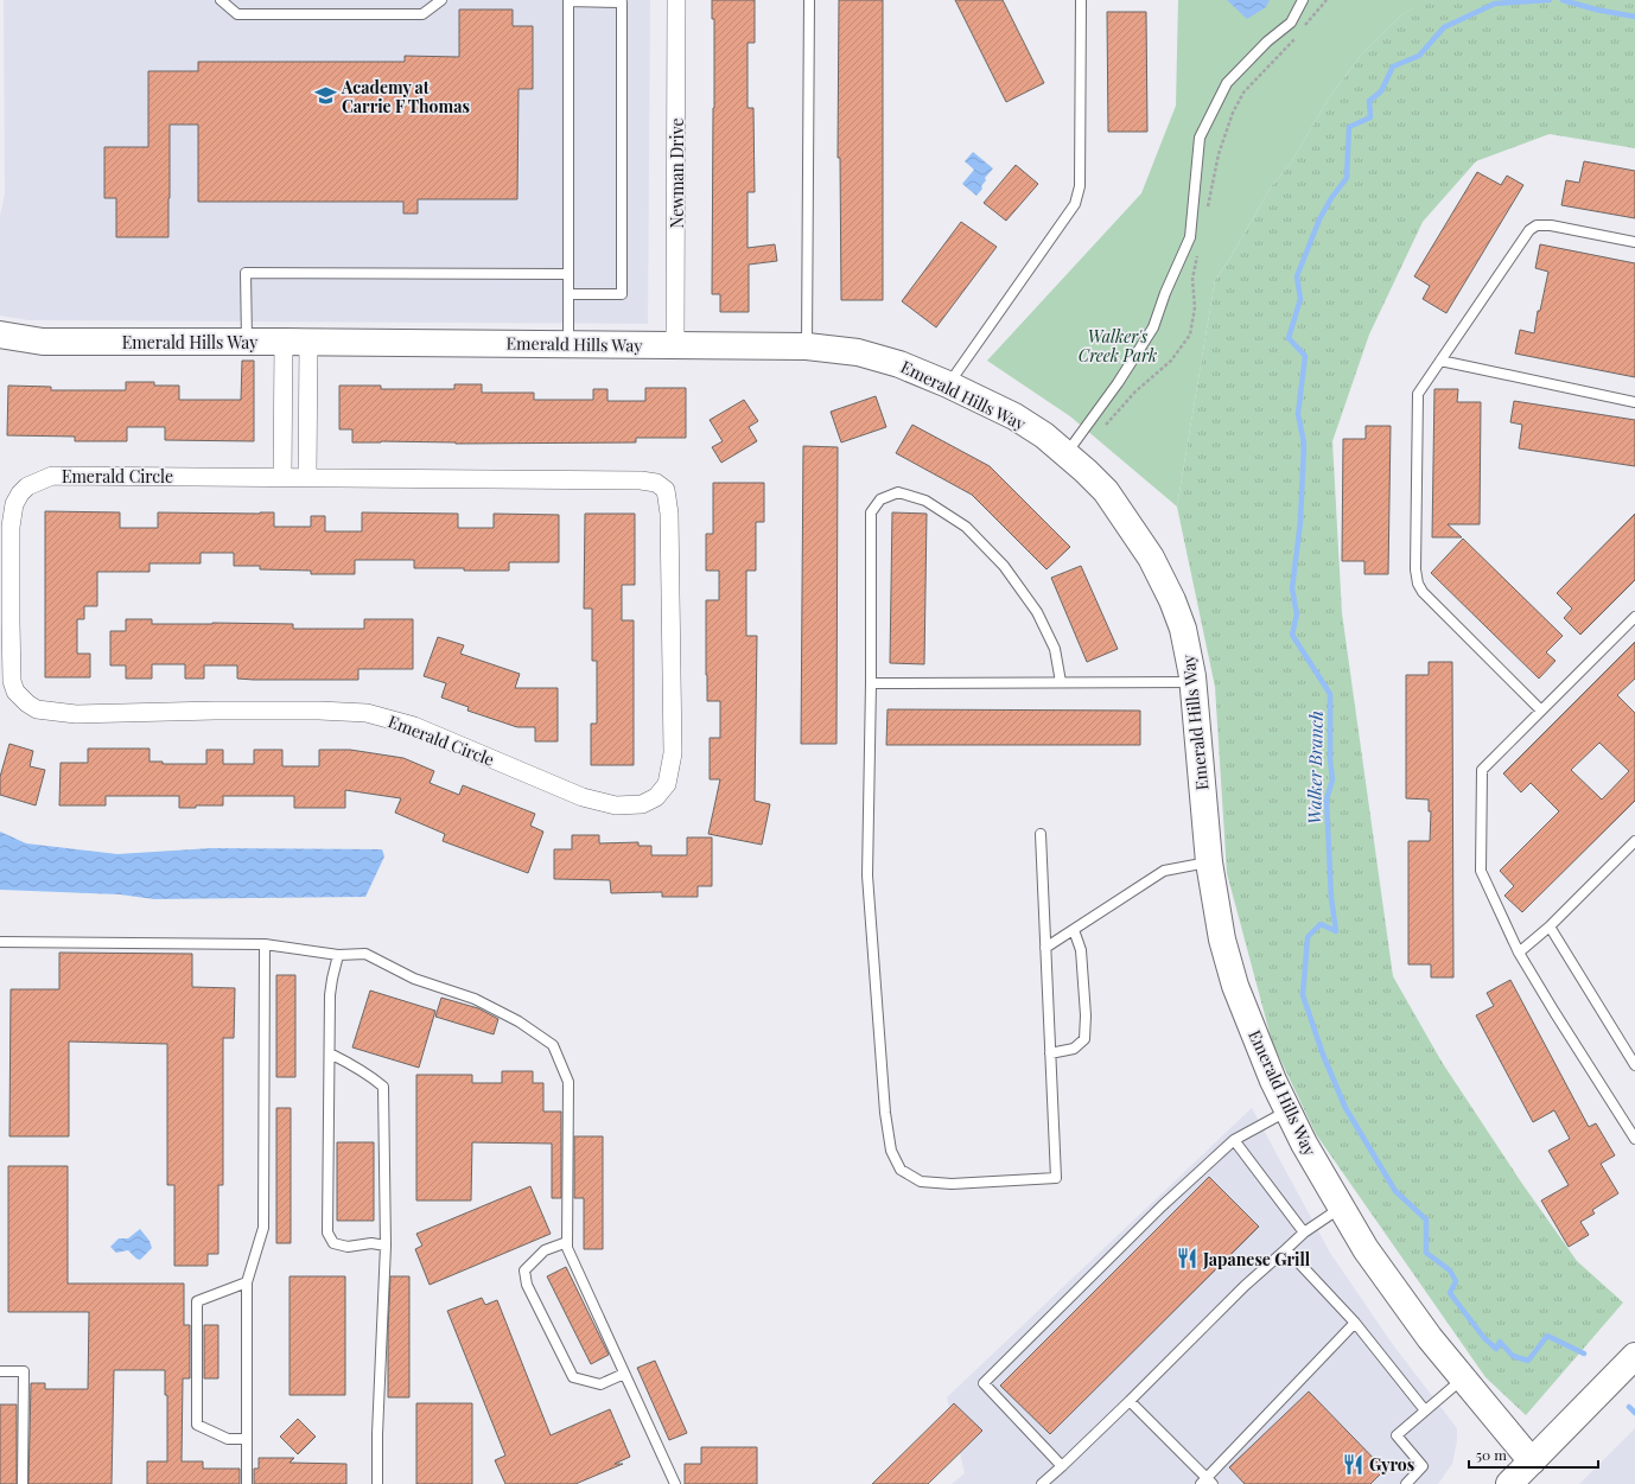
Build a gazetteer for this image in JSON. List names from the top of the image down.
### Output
{
  "streets": {
    "street": ["Newman Drive", "Emerald Hills Way", "Emerald Circle"]
  },
  "crossings": [
    ["Newman Drive", "Emerald Hills Way"]
  ],
  "water": ["Walker Branch"],
  "parks": ["Walker's Creek Park"],
  "places": {
    "school or university": ["Academy at Carrie F Thomas"],
    "restaurant": ["Japanese Grill", "Gyros"]
  },
  "scale_bar": "50 m"
}
